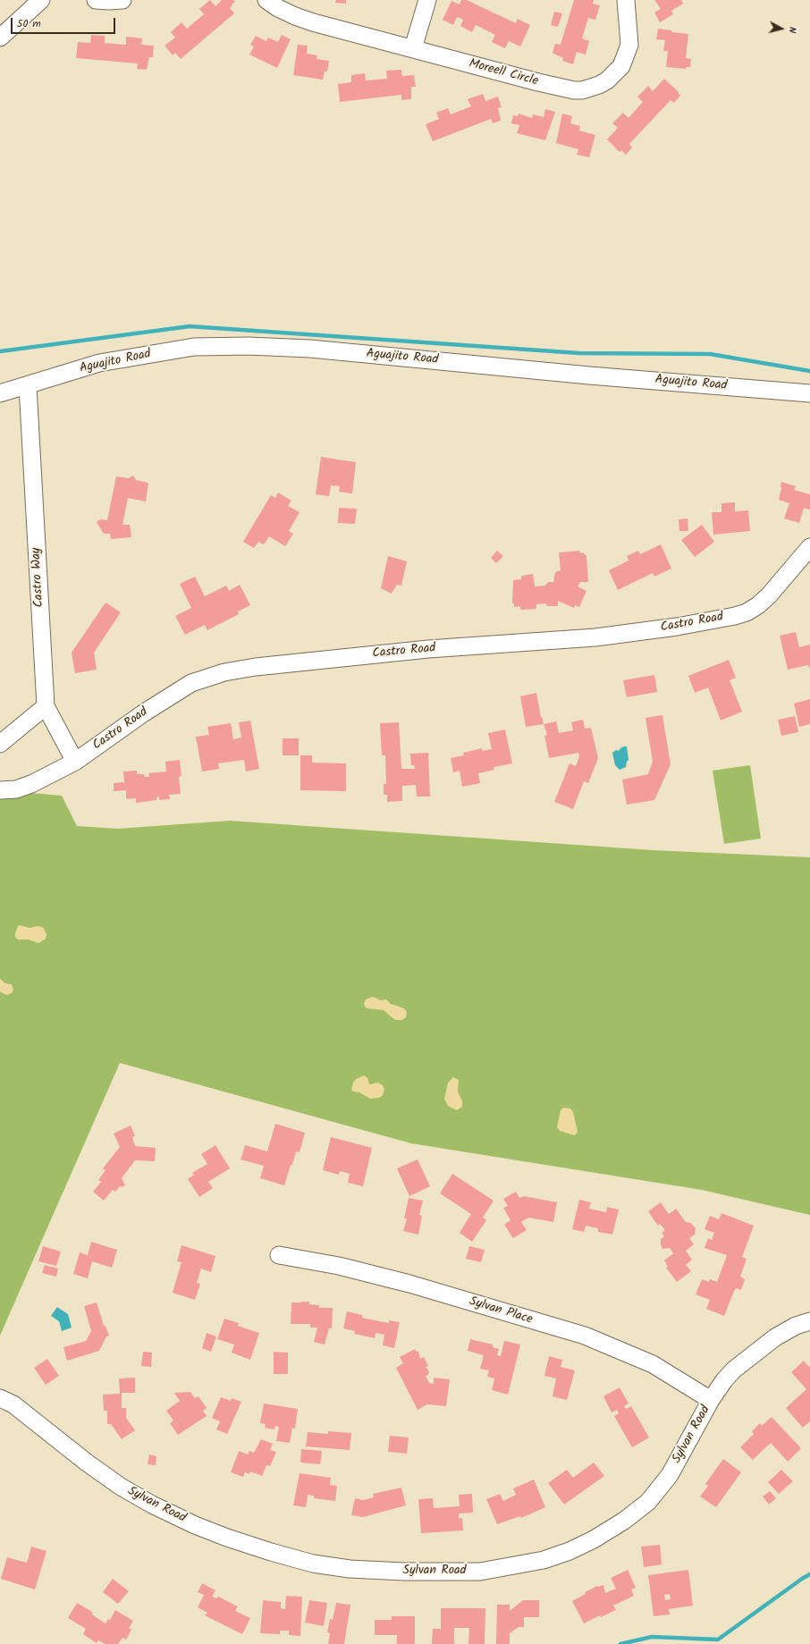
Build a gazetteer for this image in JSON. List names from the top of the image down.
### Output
{
  "streets": {
    "street": [
      "Moreell Circle",
      "Aguajito Road",
      "Castro Way",
      "Castro Road",
      "Sylvan Place",
      "Sylvan Road"
    ]
  },
  "crossings": [
    ["Aguajito Road", "Castro Way"],
    ["Castro Way", "Castro Road"],
    ["Sylvan Place", "Sylvan Road"]
  ],
  "scale_bar": "50 m",
  "north": "right"
}
